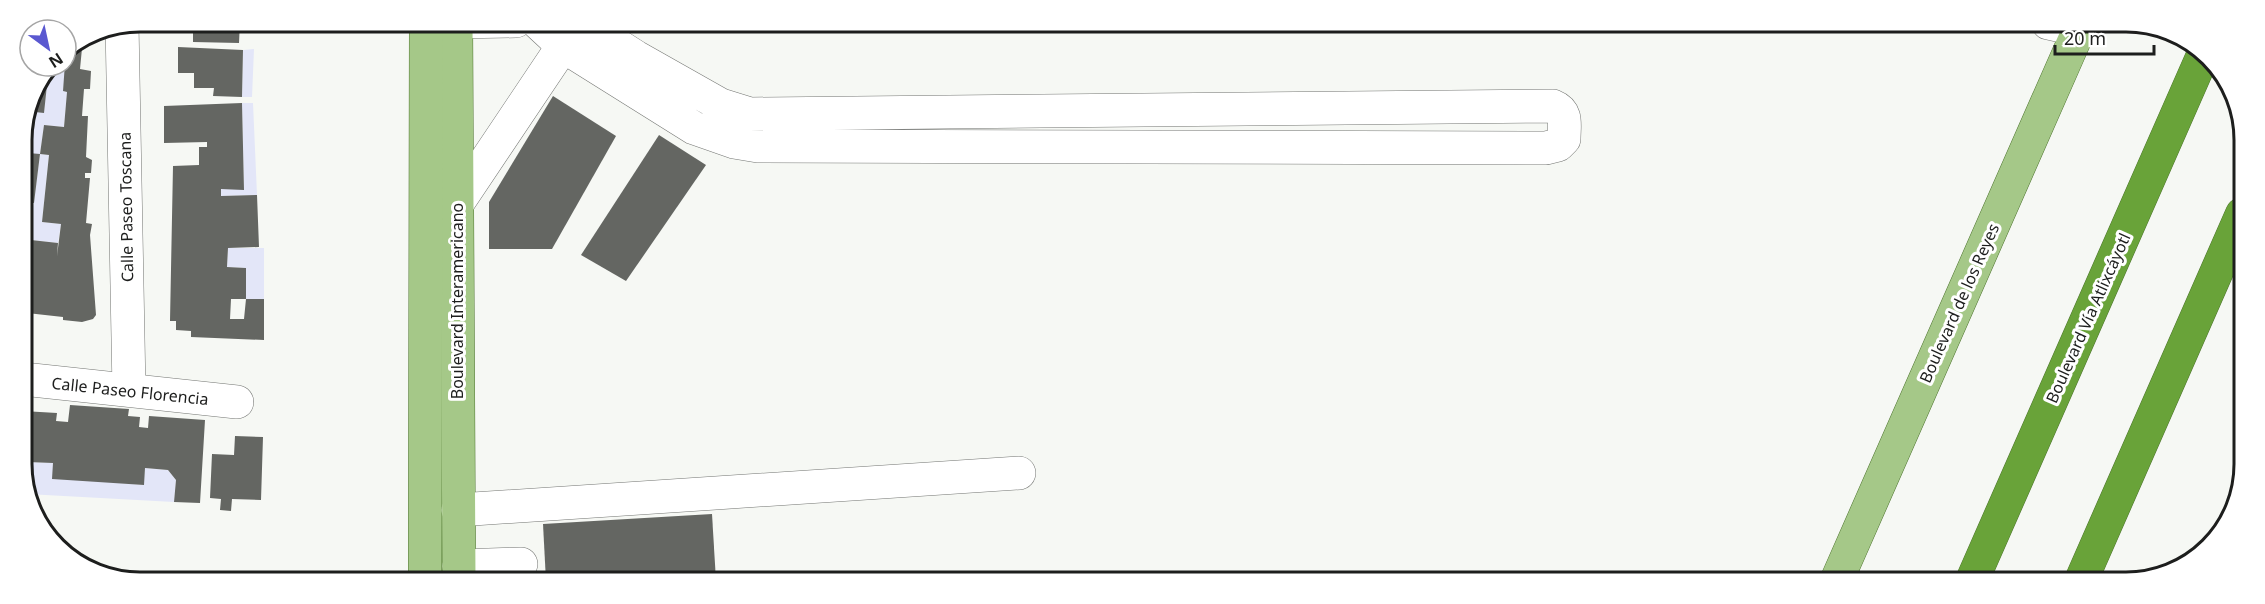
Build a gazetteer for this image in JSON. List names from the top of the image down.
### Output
{
  "streets": {
    "highway": ["Boulevard Vía Atlixcáyotl"],
    "main road": ["Boulevard Interamericano", "Boulevard de los Reyes"],
    "street": ["Calle Paseo Toscana", "Calle Paseo Florencia"]
  },
  "crossings": [
    ["Calle Paseo Toscana", "Calle Paseo Florencia"]
  ],
  "scale_bar": "20 m",
  "north": "bottom right"
}
